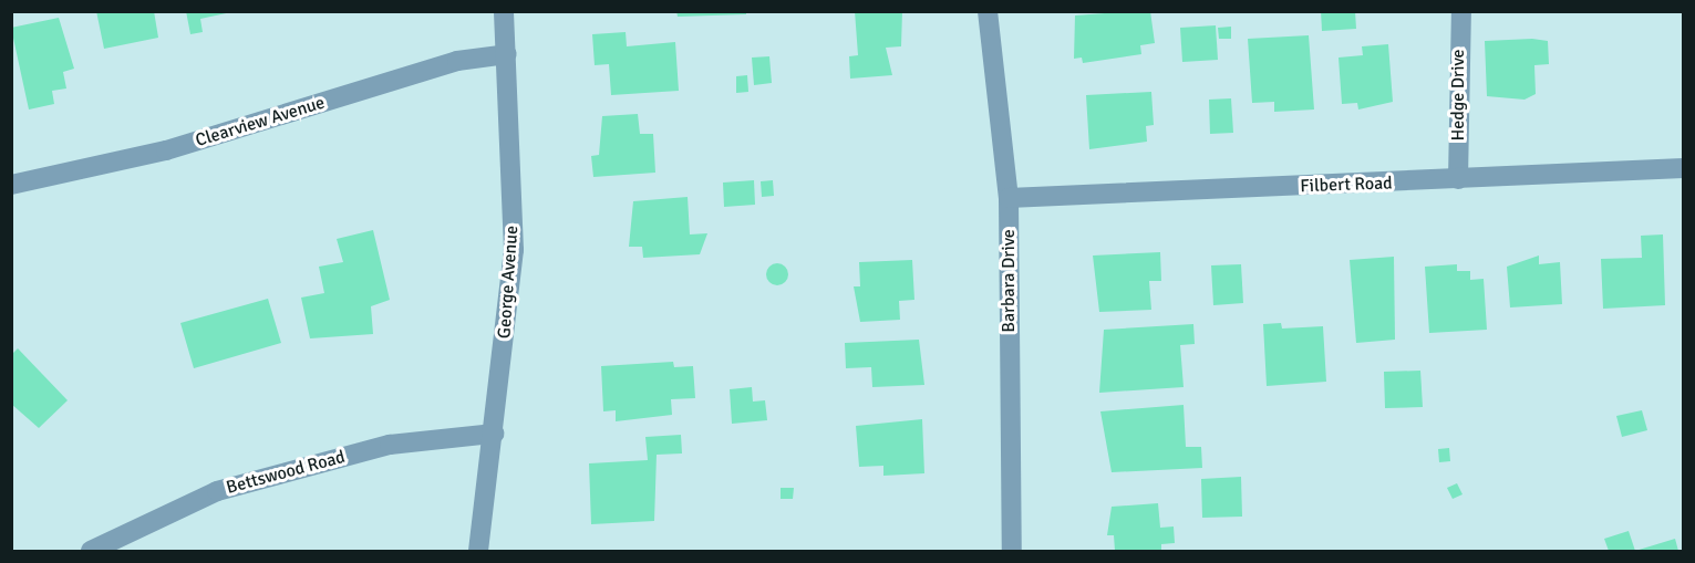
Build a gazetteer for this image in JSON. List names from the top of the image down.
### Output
{
  "streets": {
    "street": [
      "Hedge Drive",
      "Clearview Avenue",
      "Filbert Road",
      "Barbara Drive",
      "George Avenue",
      "Bettswood Road"
    ]
  },
  "crossings": [
    ["Hedge Drive", "Filbert Road"],
    ["Clearview Avenue", "George Avenue"],
    ["Filbert Road", "Barbara Drive"],
    ["George Avenue", "Bettswood Road"]
  ]
}
